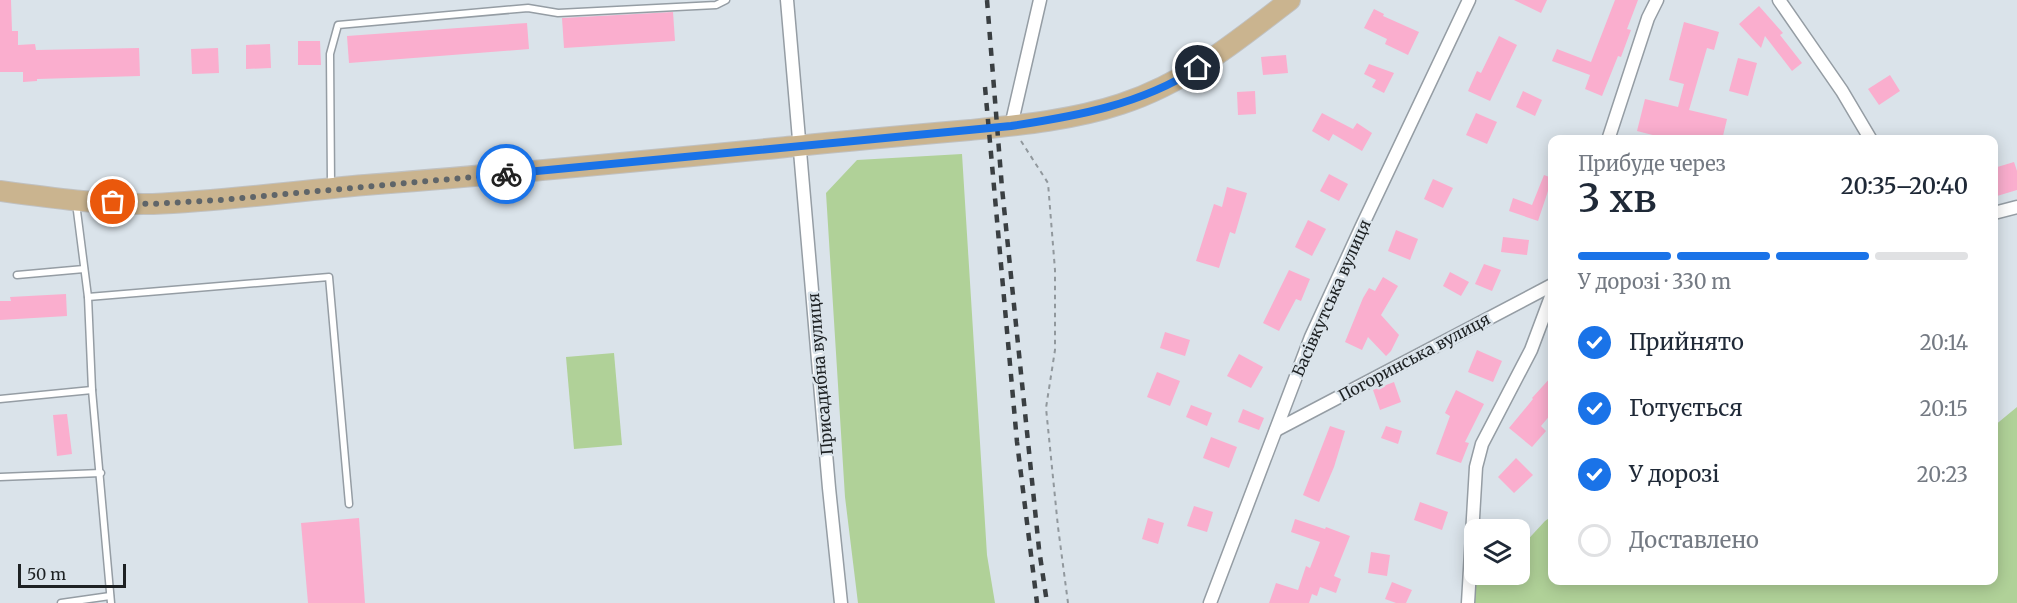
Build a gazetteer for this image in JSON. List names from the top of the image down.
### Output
{
  "streets": {
    "street": ["Басівкутська вулиця", "Погоринська вулиця", "Присадибна вулиця"]
  },
  "crossings": [
    ["Басівкутська вулиця", "Погоринська вулиця"]
  ],
  "scale_bar": "50 m",
  "page": {
    "heading": ["3 хв", "Прибуде через", "20:35–20:40"],
    "bar": "У дорозі · 330 m",
    "list": [
      ["Прийнято", "20:14"],
      ["Готується", "20:15"],
      ["У дорозі", "20:23"],
      "Доставлено"
    ],
    "scale": "50 m"
  }
}
